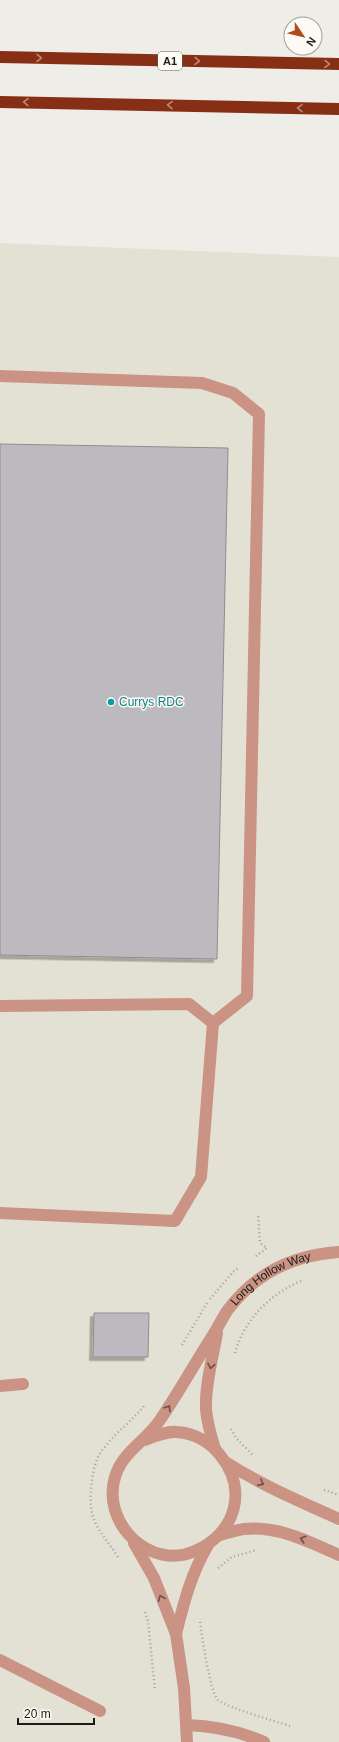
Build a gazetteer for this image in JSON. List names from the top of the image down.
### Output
{
  "streets": {
    "highway": ["A1"],
    "street": ["Long Hollow Way"]
  },
  "places": ["Currys RDC"],
  "scale_bar": "20 m",
  "north": "bottom right"
}
